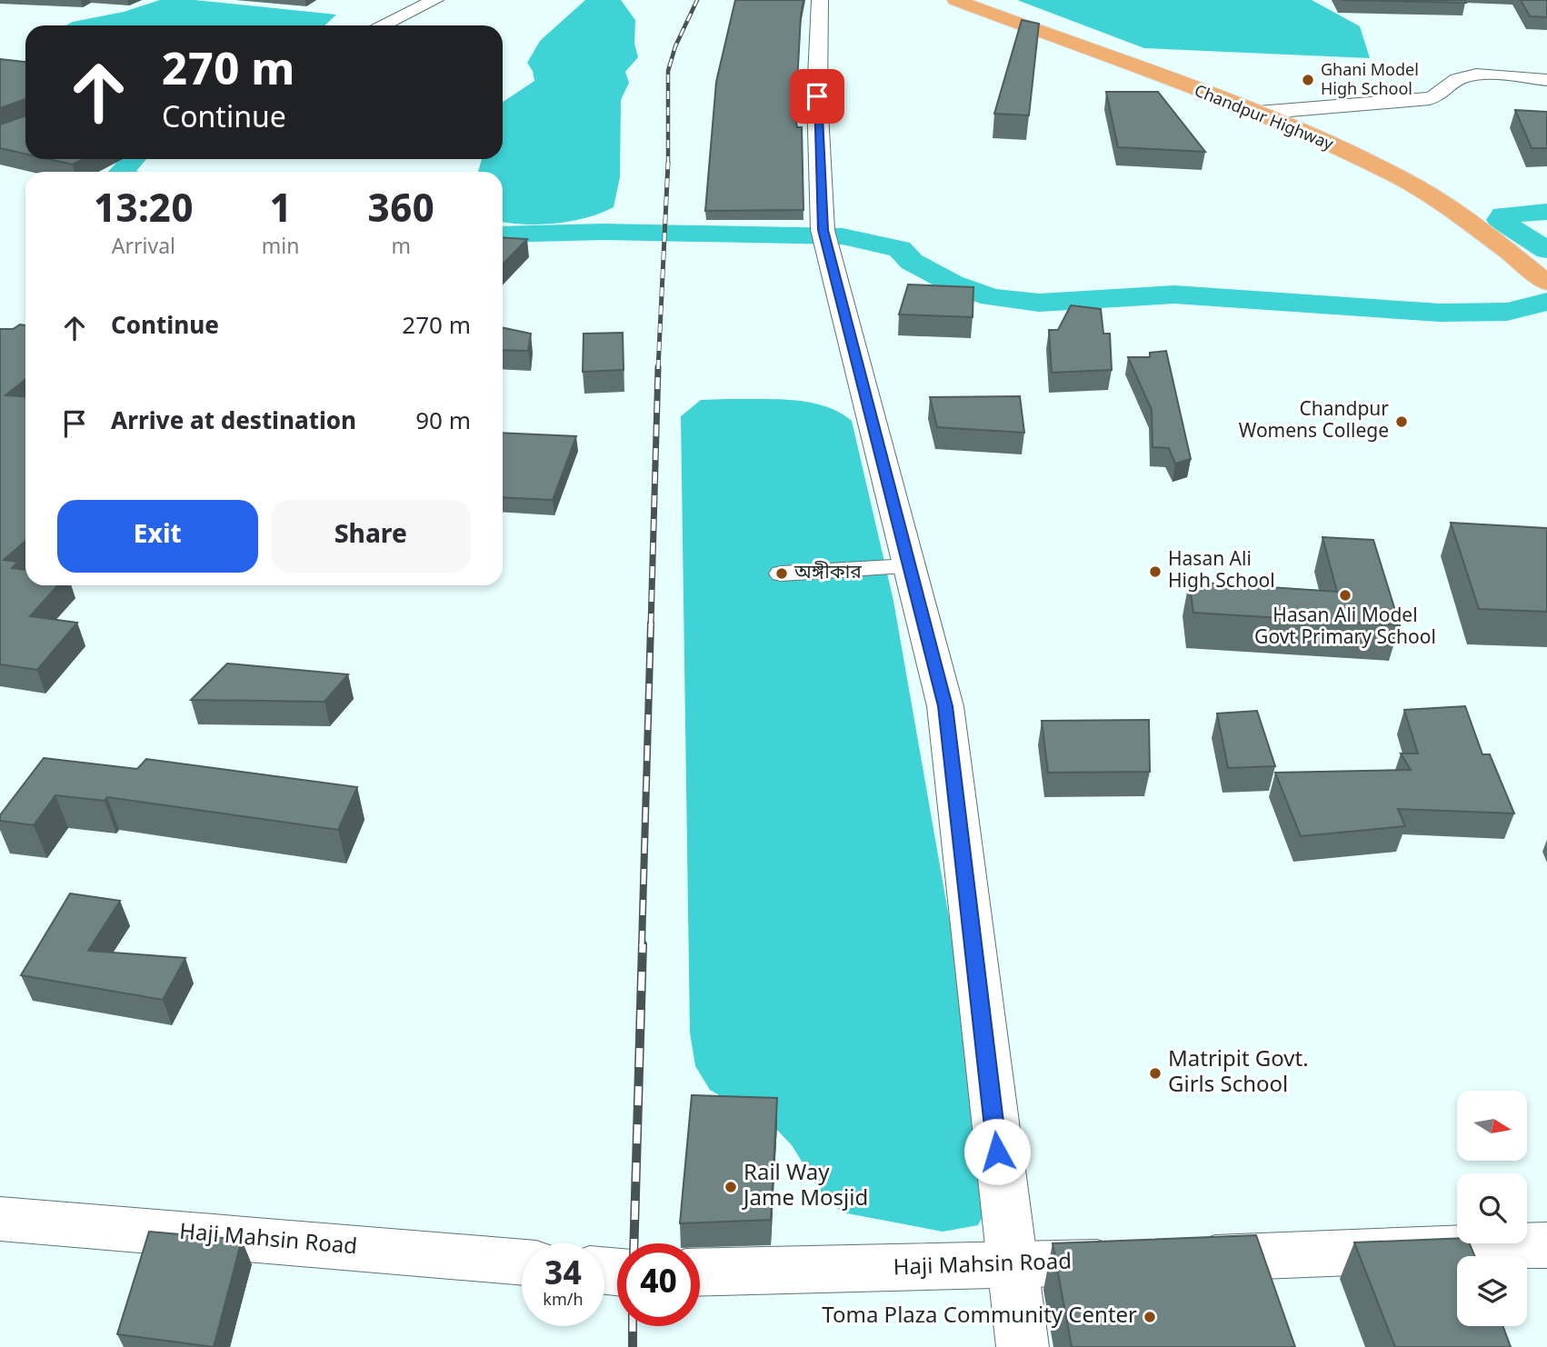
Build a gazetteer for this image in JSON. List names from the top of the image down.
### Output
{
  "streets": {
    "main road": ["Chandpur Highway"],
    "street": ["Haji Mahsin Road"]
  },
  "places": [
    "Ghani Model High School",
    "Chandpur Womens College",
    "Hasan Ali High School",
    "অঙ্গীকার",
    "Hasan Ali Model Govt Primary School",
    "Matripit Govt. Girls School",
    "Rail Way Jame Mosjid",
    "Toma Plaza Community Center"
  ],
  "north": "right",
  "page": {
    "turn": ["270 m", "Continue"],
    "eta": [
      "13:20",
      "Arrival",
      "1",
      "min",
      "360",
      "m"
    ],
    "list": [
      {
        "name": "Continue",
        "value": "270 m"
      },
      {
        "name": "Arrive at destination",
        "value": "90 m"
      }
    ],
    "buttons": ["Exit", "Share"],
    "speed": "34 km/h",
    "limit": "40"
  }
}
